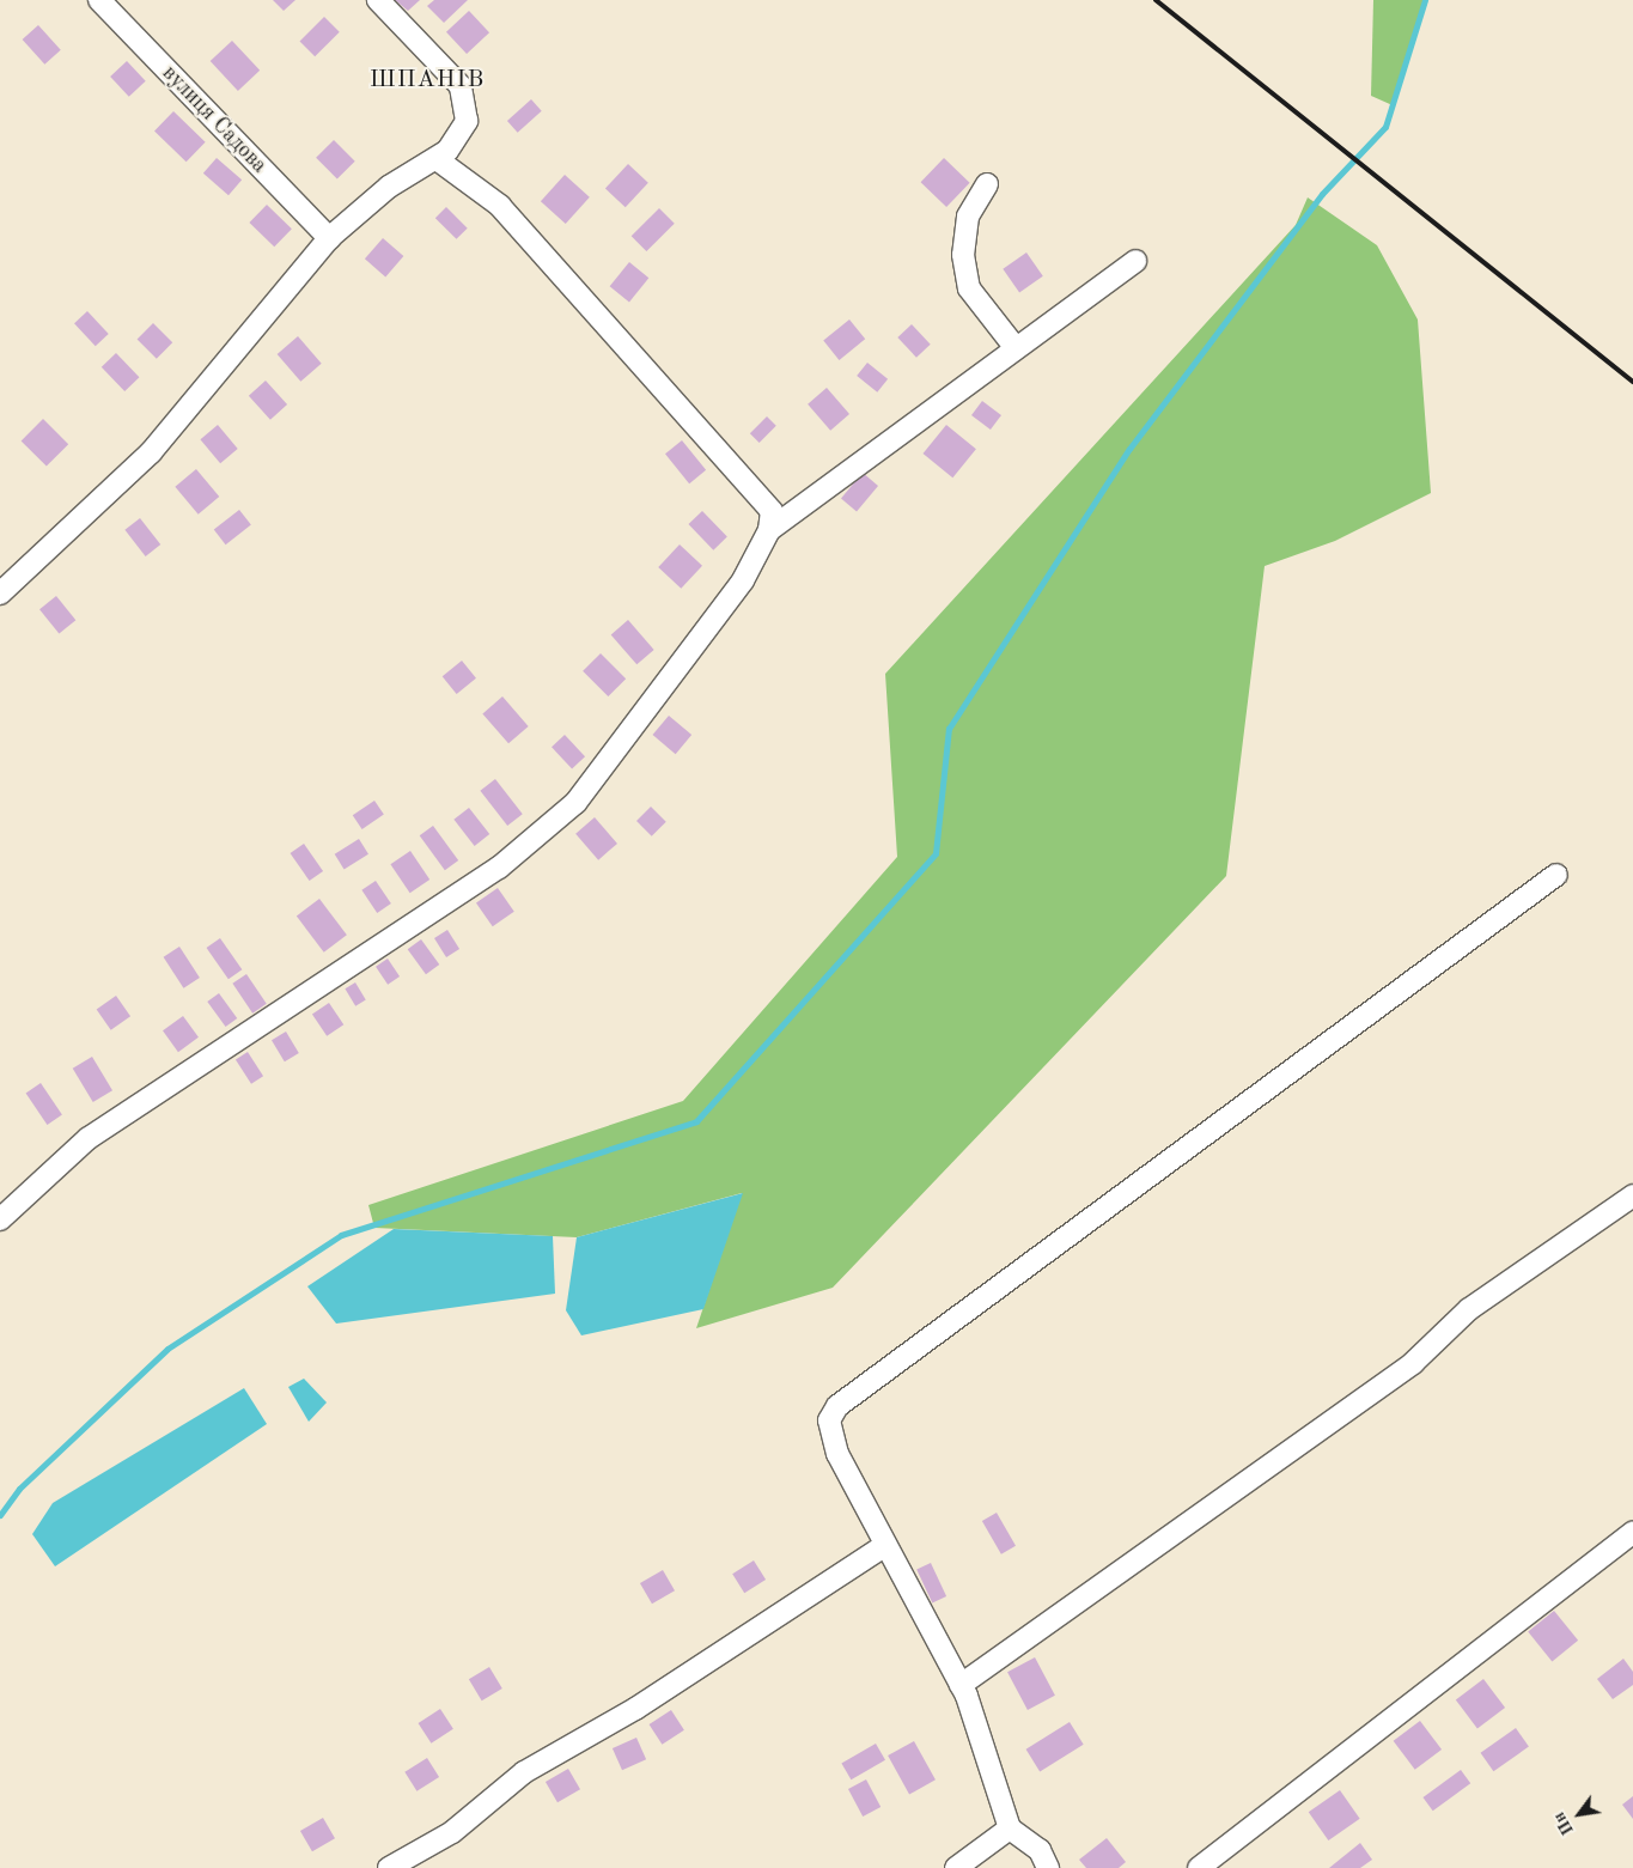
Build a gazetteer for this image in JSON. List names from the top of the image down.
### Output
{
  "streets": {
    "street": ["вулиця Садова"]
  },
  "districts": ["ШПАНІВ"],
  "north": "bottom left"
}
